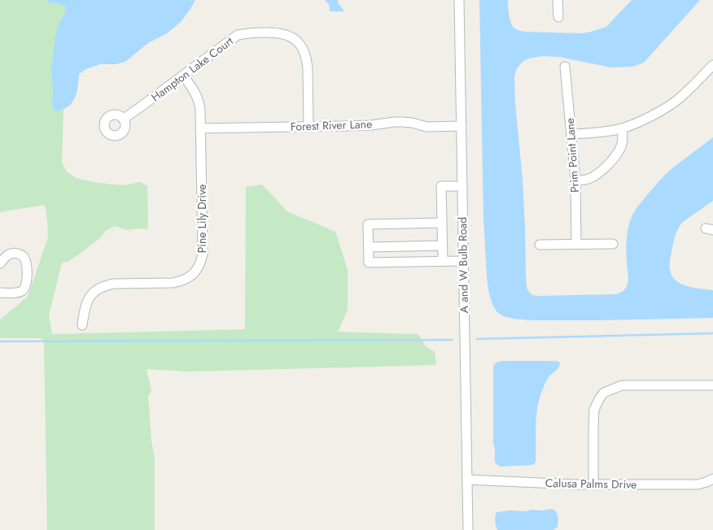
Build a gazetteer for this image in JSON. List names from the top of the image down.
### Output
{
  "streets": {
    "street": [
      "Hampton Lake Court",
      "Forest River Lane",
      "Prim Point Lane",
      "Pine Lily Drive",
      "A and W Bulb Road",
      "Calusa Palms Drive"
    ]
  },
  "crossings": [
    ["Hampton Lake Court", "Forest River Lane"],
    ["Hampton Lake Court", "Pine Lily Drive"],
    ["Forest River Lane", "Pine Lily Drive"],
    ["Forest River Lane", "A and W Bulb Road"],
    ["A and W Bulb Road", "Calusa Palms Drive"]
  ]
}
